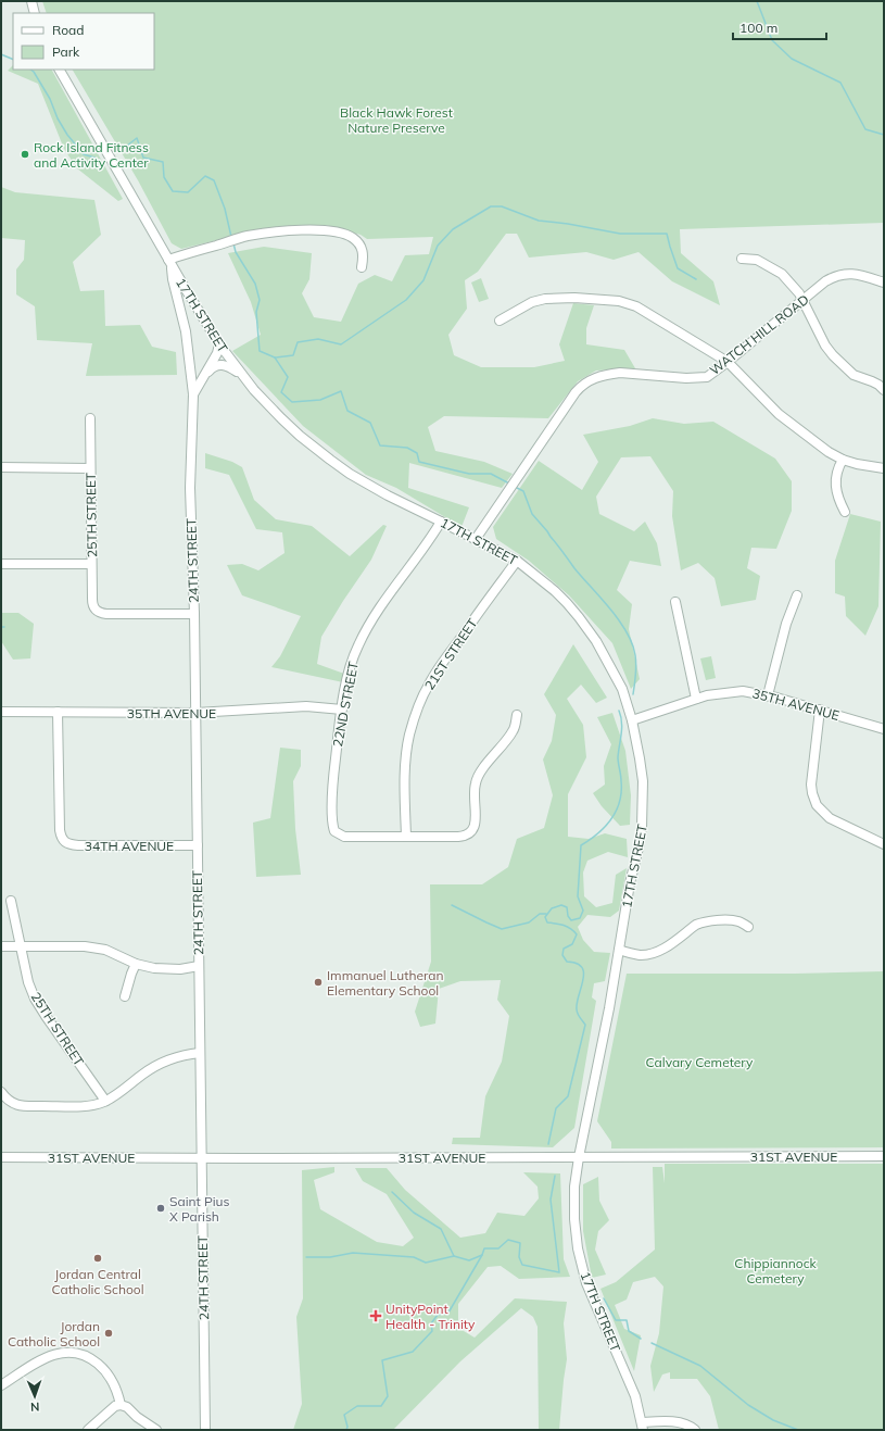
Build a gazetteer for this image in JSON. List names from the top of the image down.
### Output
{
  "streets": {
    "street": [
      "17TH STREET",
      "WATCH HILL ROAD",
      "25TH STREET",
      "24TH STREET",
      "21ST STREET",
      "22ND STREET",
      "35TH AVENUE",
      "34TH AVENUE",
      "31ST AVENUE"
    ]
  },
  "crossings": [
    ["17TH STREET", "WATCH HILL ROAD"],
    ["17TH STREET", "24TH STREET"],
    ["17TH STREET", "21ST STREET"],
    ["17TH STREET", "22ND STREET"],
    ["17TH STREET", "35TH AVENUE"],
    ["17TH STREET", "31ST AVENUE"],
    ["25TH STREET", "24TH STREET"],
    ["24TH STREET", "35TH AVENUE"],
    ["24TH STREET", "34TH AVENUE"],
    ["24TH STREET", "31ST AVENUE"],
    ["21ST STREET", "22ND STREET"],
    ["22ND STREET", "35TH AVENUE"],
    ["35TH AVENUE", "34TH AVENUE"]
  ],
  "parks": ["Black Hawk Forest Nature Preserve", "Calvary Cemetery", "Chippiannock Cemetery"],
  "places": {
    "other": [
      "Rock Island Fitness and Activity Center",
      "Immanuel Lutheran Elementary School",
      "Saint Pius X Parish",
      "Jordan Central Catholic School",
      "Jordan Catholic School"
    ],
    "health": ["UnityPoint Health - Trinity"]
  },
  "legend": ["Road", "Park"],
  "scale_bar": "100 m",
  "north": "bottom"
}
